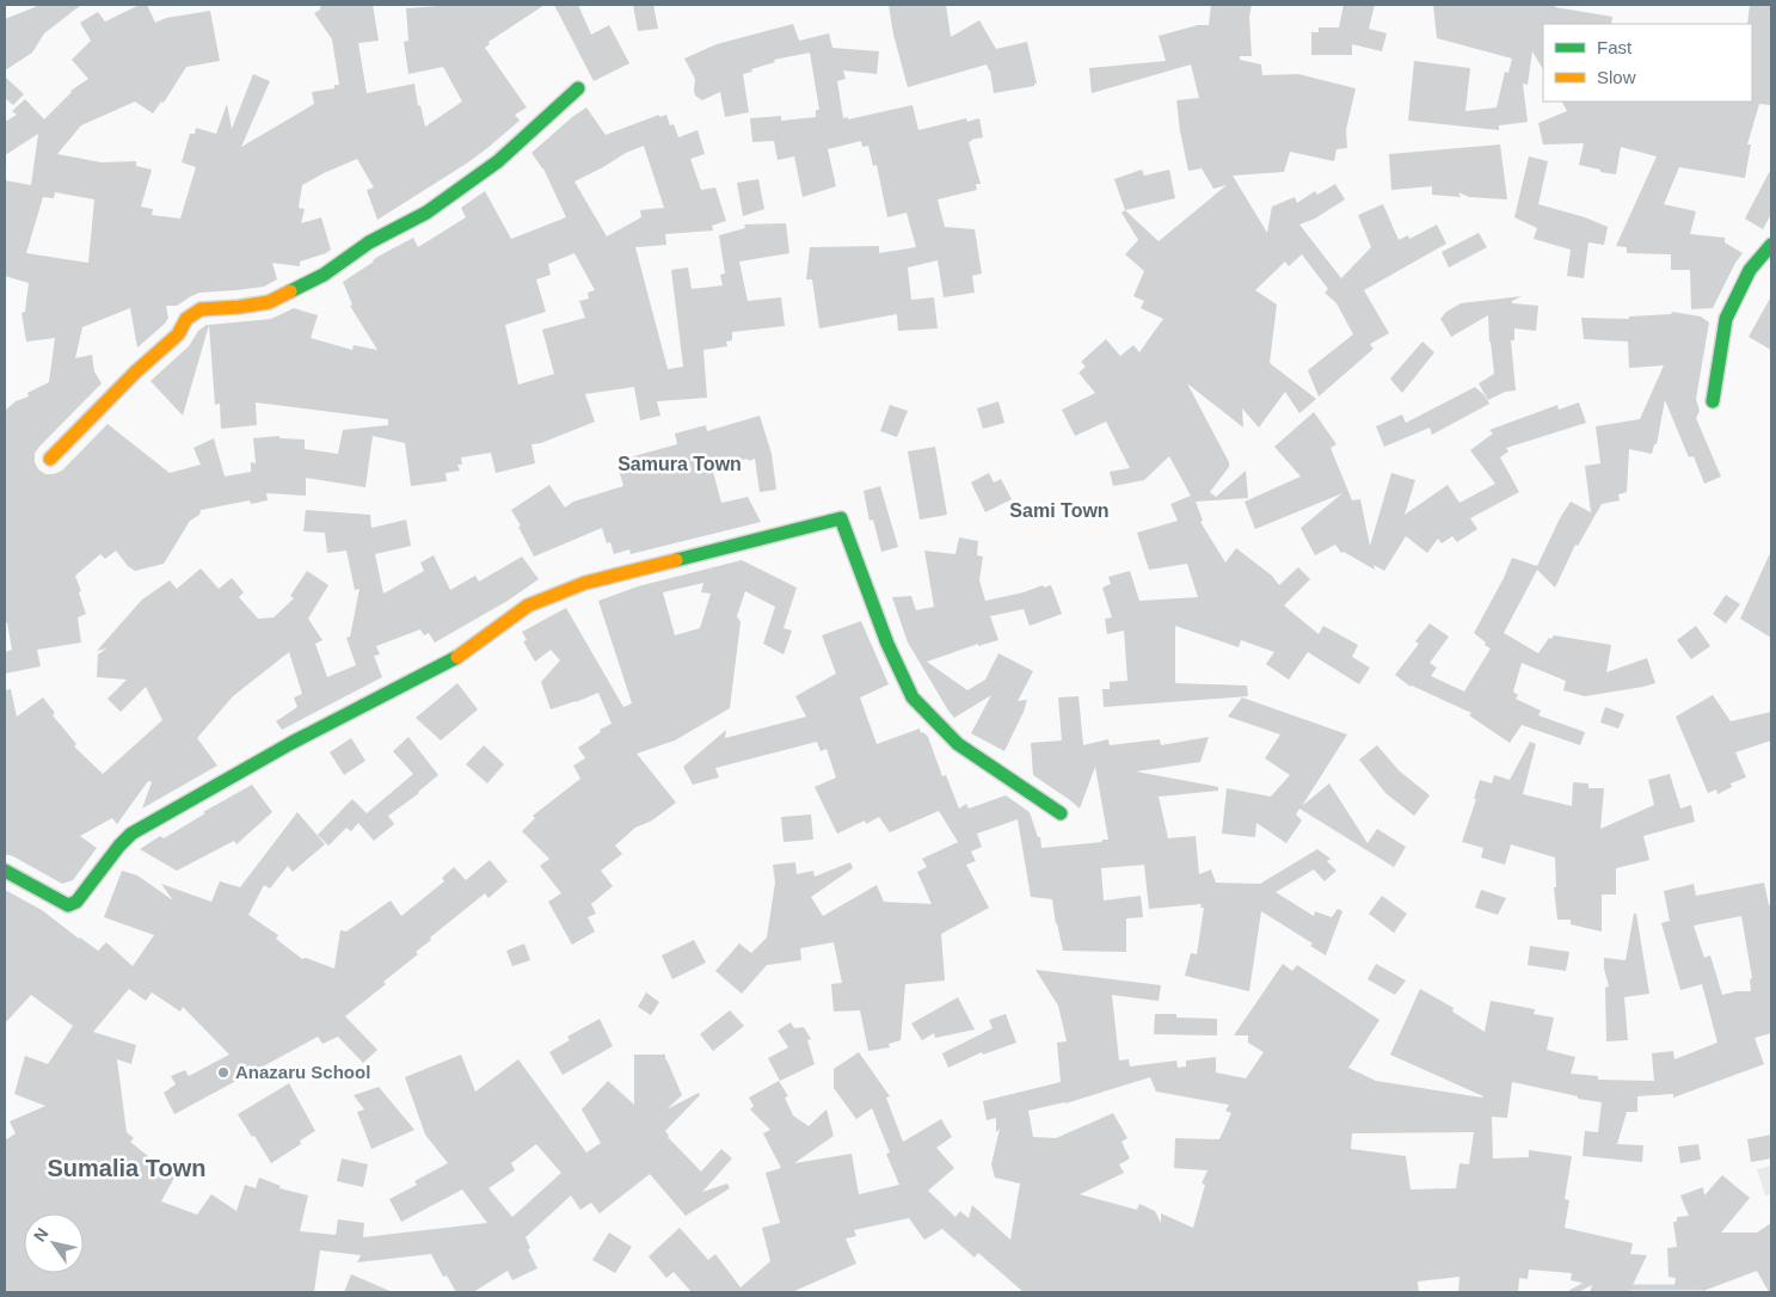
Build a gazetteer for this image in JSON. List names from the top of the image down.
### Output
{
  "districts": ["Samura Town", "Sami Town", "Sumalia Town"],
  "places": ["Anazaru School"],
  "legend": ["Fast", "Slow"],
  "north": "top left"
}
